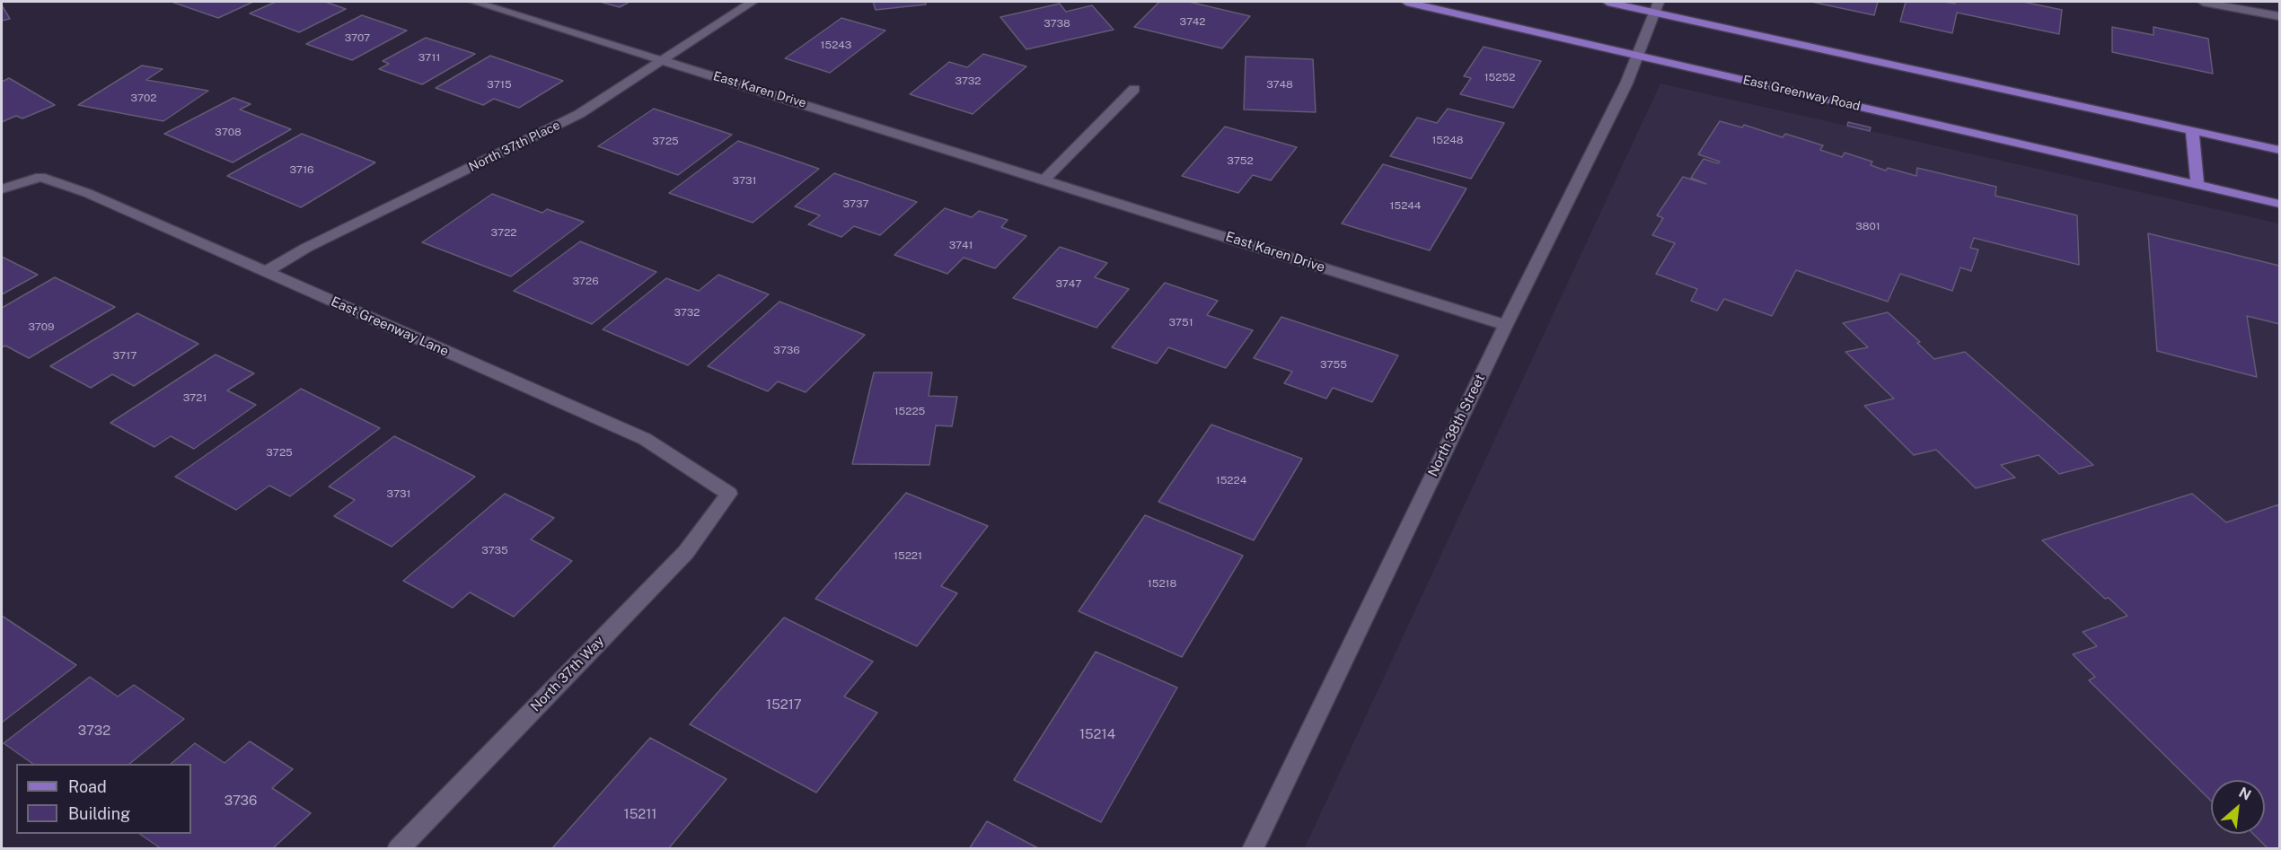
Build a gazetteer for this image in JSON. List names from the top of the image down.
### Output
{
  "streets": {
    "main road": ["East Greenway Road"],
    "street": [
      "East Karen Drive",
      "North 37th Place",
      "East Greenway Lane",
      "North 38th Street",
      "North 37th Way"
    ]
  },
  "crossings": [
    ["East Karen Drive", "North 37th Place"],
    ["East Karen Drive", "North 38th Street"],
    ["East Greenway Road", "North 38th Street"],
    ["North 37th Place", "East Greenway Lane"],
    ["East Greenway Lane", "North 37th Way"]
  ],
  "house_numbers": [
    "3742",
    "3738",
    "3707",
    "15243",
    "3711",
    "15252",
    "3732",
    "3715",
    "3748",
    "3702",
    "3708",
    "15248",
    "3725",
    "3752",
    "3716",
    "3731",
    "3737",
    "15244",
    "3801",
    "3722",
    "3741",
    "3726",
    "3747",
    "3732",
    "3751",
    "3709",
    "3736",
    "3717",
    "3755",
    "3721",
    "15225",
    "3725",
    "15224",
    "3731",
    "3735",
    "15221",
    "15218",
    "15217",
    "3732",
    "15214",
    "3736",
    "15211"
  ],
  "legend": ["Road", "Building"],
  "north": "top right"
}
